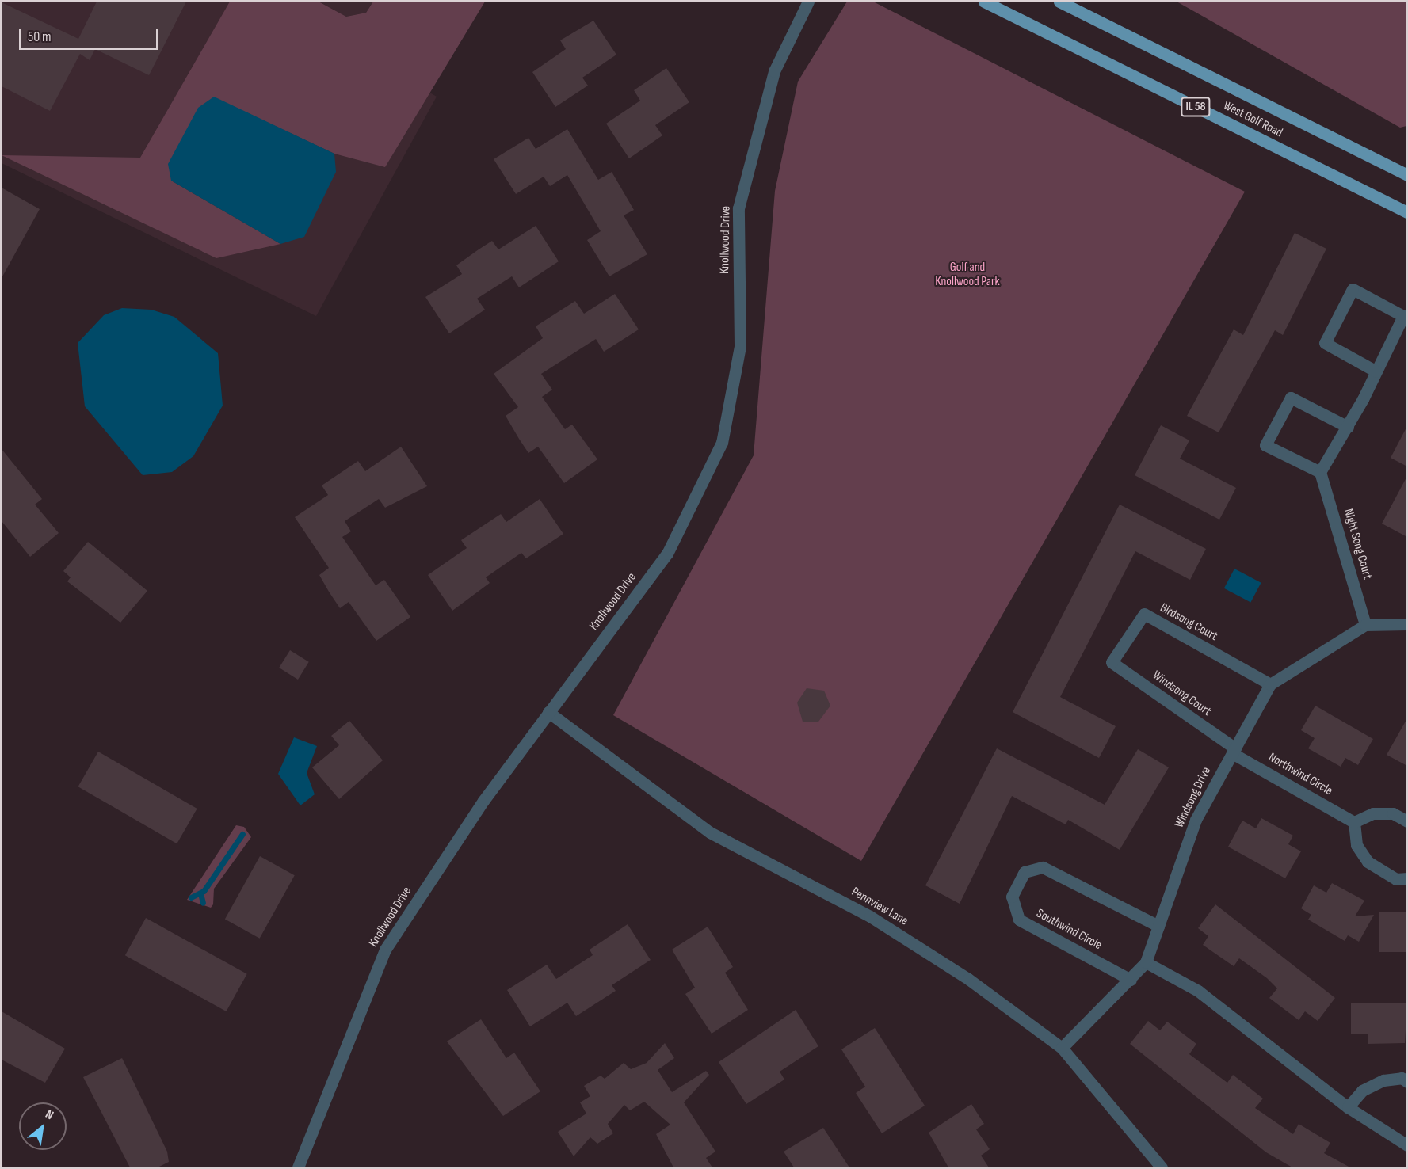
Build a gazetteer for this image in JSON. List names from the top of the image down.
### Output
{
  "streets": {
    "main road": ["IL 58", "West Golf Road"],
    "street": [
      "Knollwood Drive",
      "Night Song Court",
      "Birdsong Court",
      "Windsong Court",
      "Northwind Circle",
      "Windsong Drive",
      "Pennview Lane",
      "Southwind Circle"
    ]
  },
  "crossings": [
    ["Knollwood Drive", "Pennview Lane"],
    ["Night Song Court", "Windsong Drive"],
    ["Birdsong Court", "Windsong Court"],
    ["Birdsong Court", "Windsong Drive"],
    ["Windsong Court", "Northwind Circle"],
    ["Windsong Court", "Windsong Drive"],
    ["Northwind Circle", "Windsong Drive"],
    ["Windsong Drive", "Pennview Lane"],
    ["Windsong Drive", "Southwind Circle"]
  ],
  "parks": ["Golf and Knollwood Park"],
  "scale_bar": "50 m",
  "north": "top right"
}
